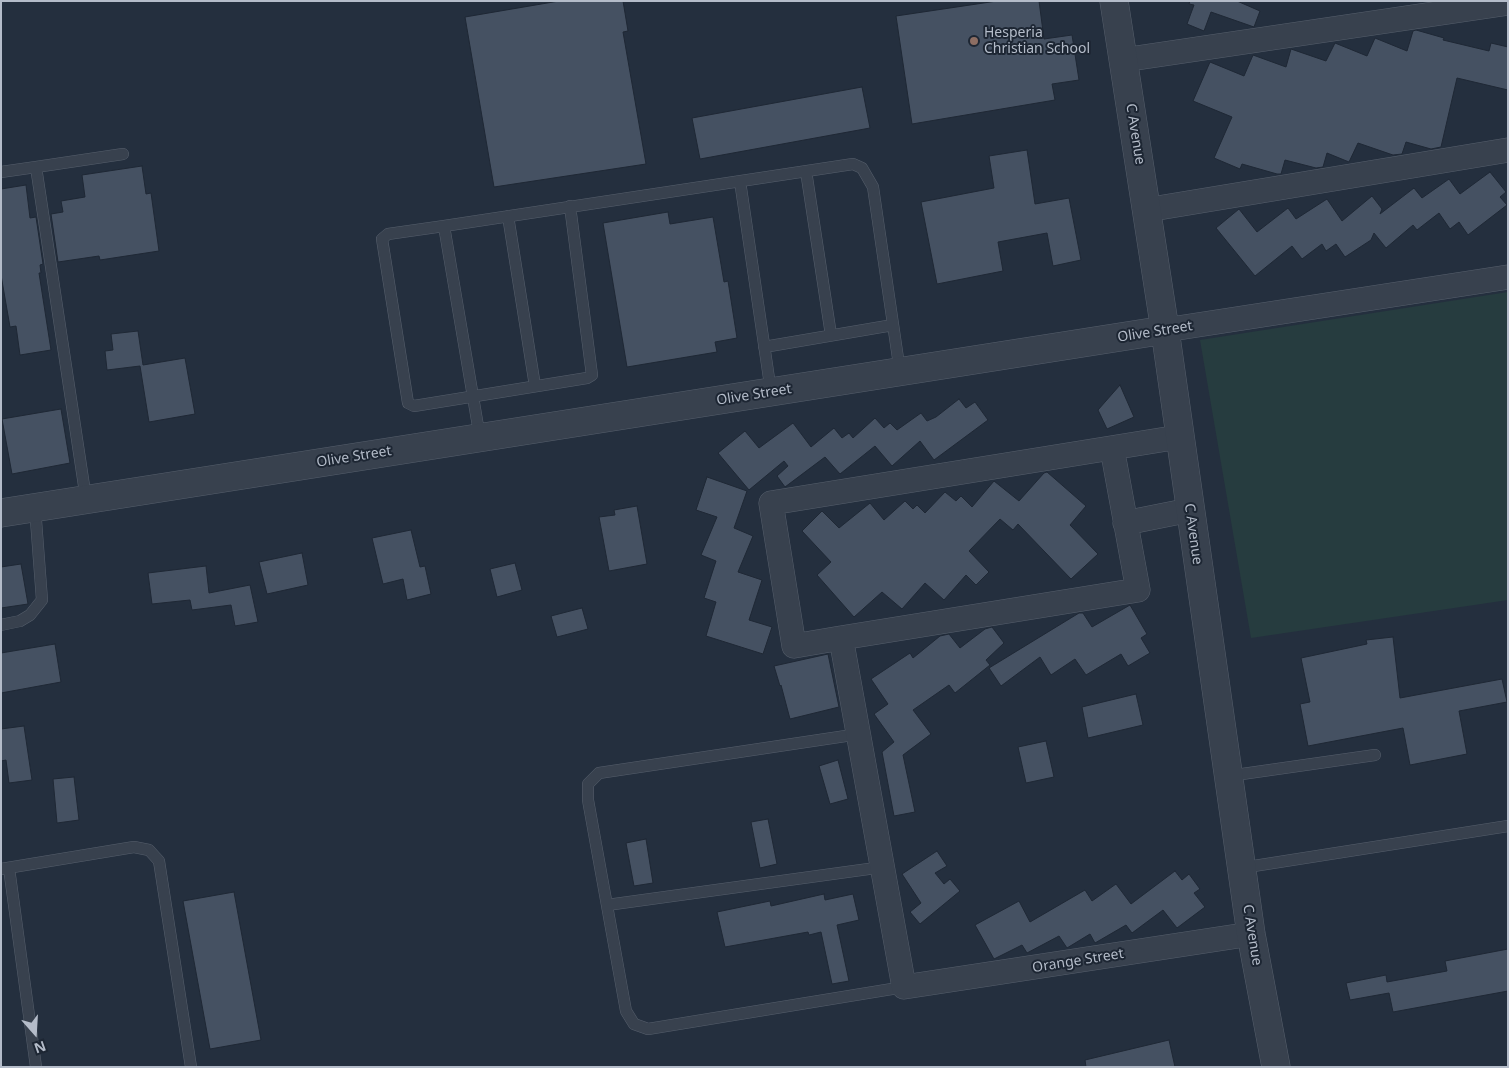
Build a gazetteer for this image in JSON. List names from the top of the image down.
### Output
{
  "streets": {
    "street": ["C Avenue", "Olive Street", "Orange Street"]
  },
  "crossings": [
    ["C Avenue", "Olive Street"],
    ["C Avenue", "Orange Street"]
  ],
  "places": ["Hesperia Christian School"],
  "north": "bottom"
}
